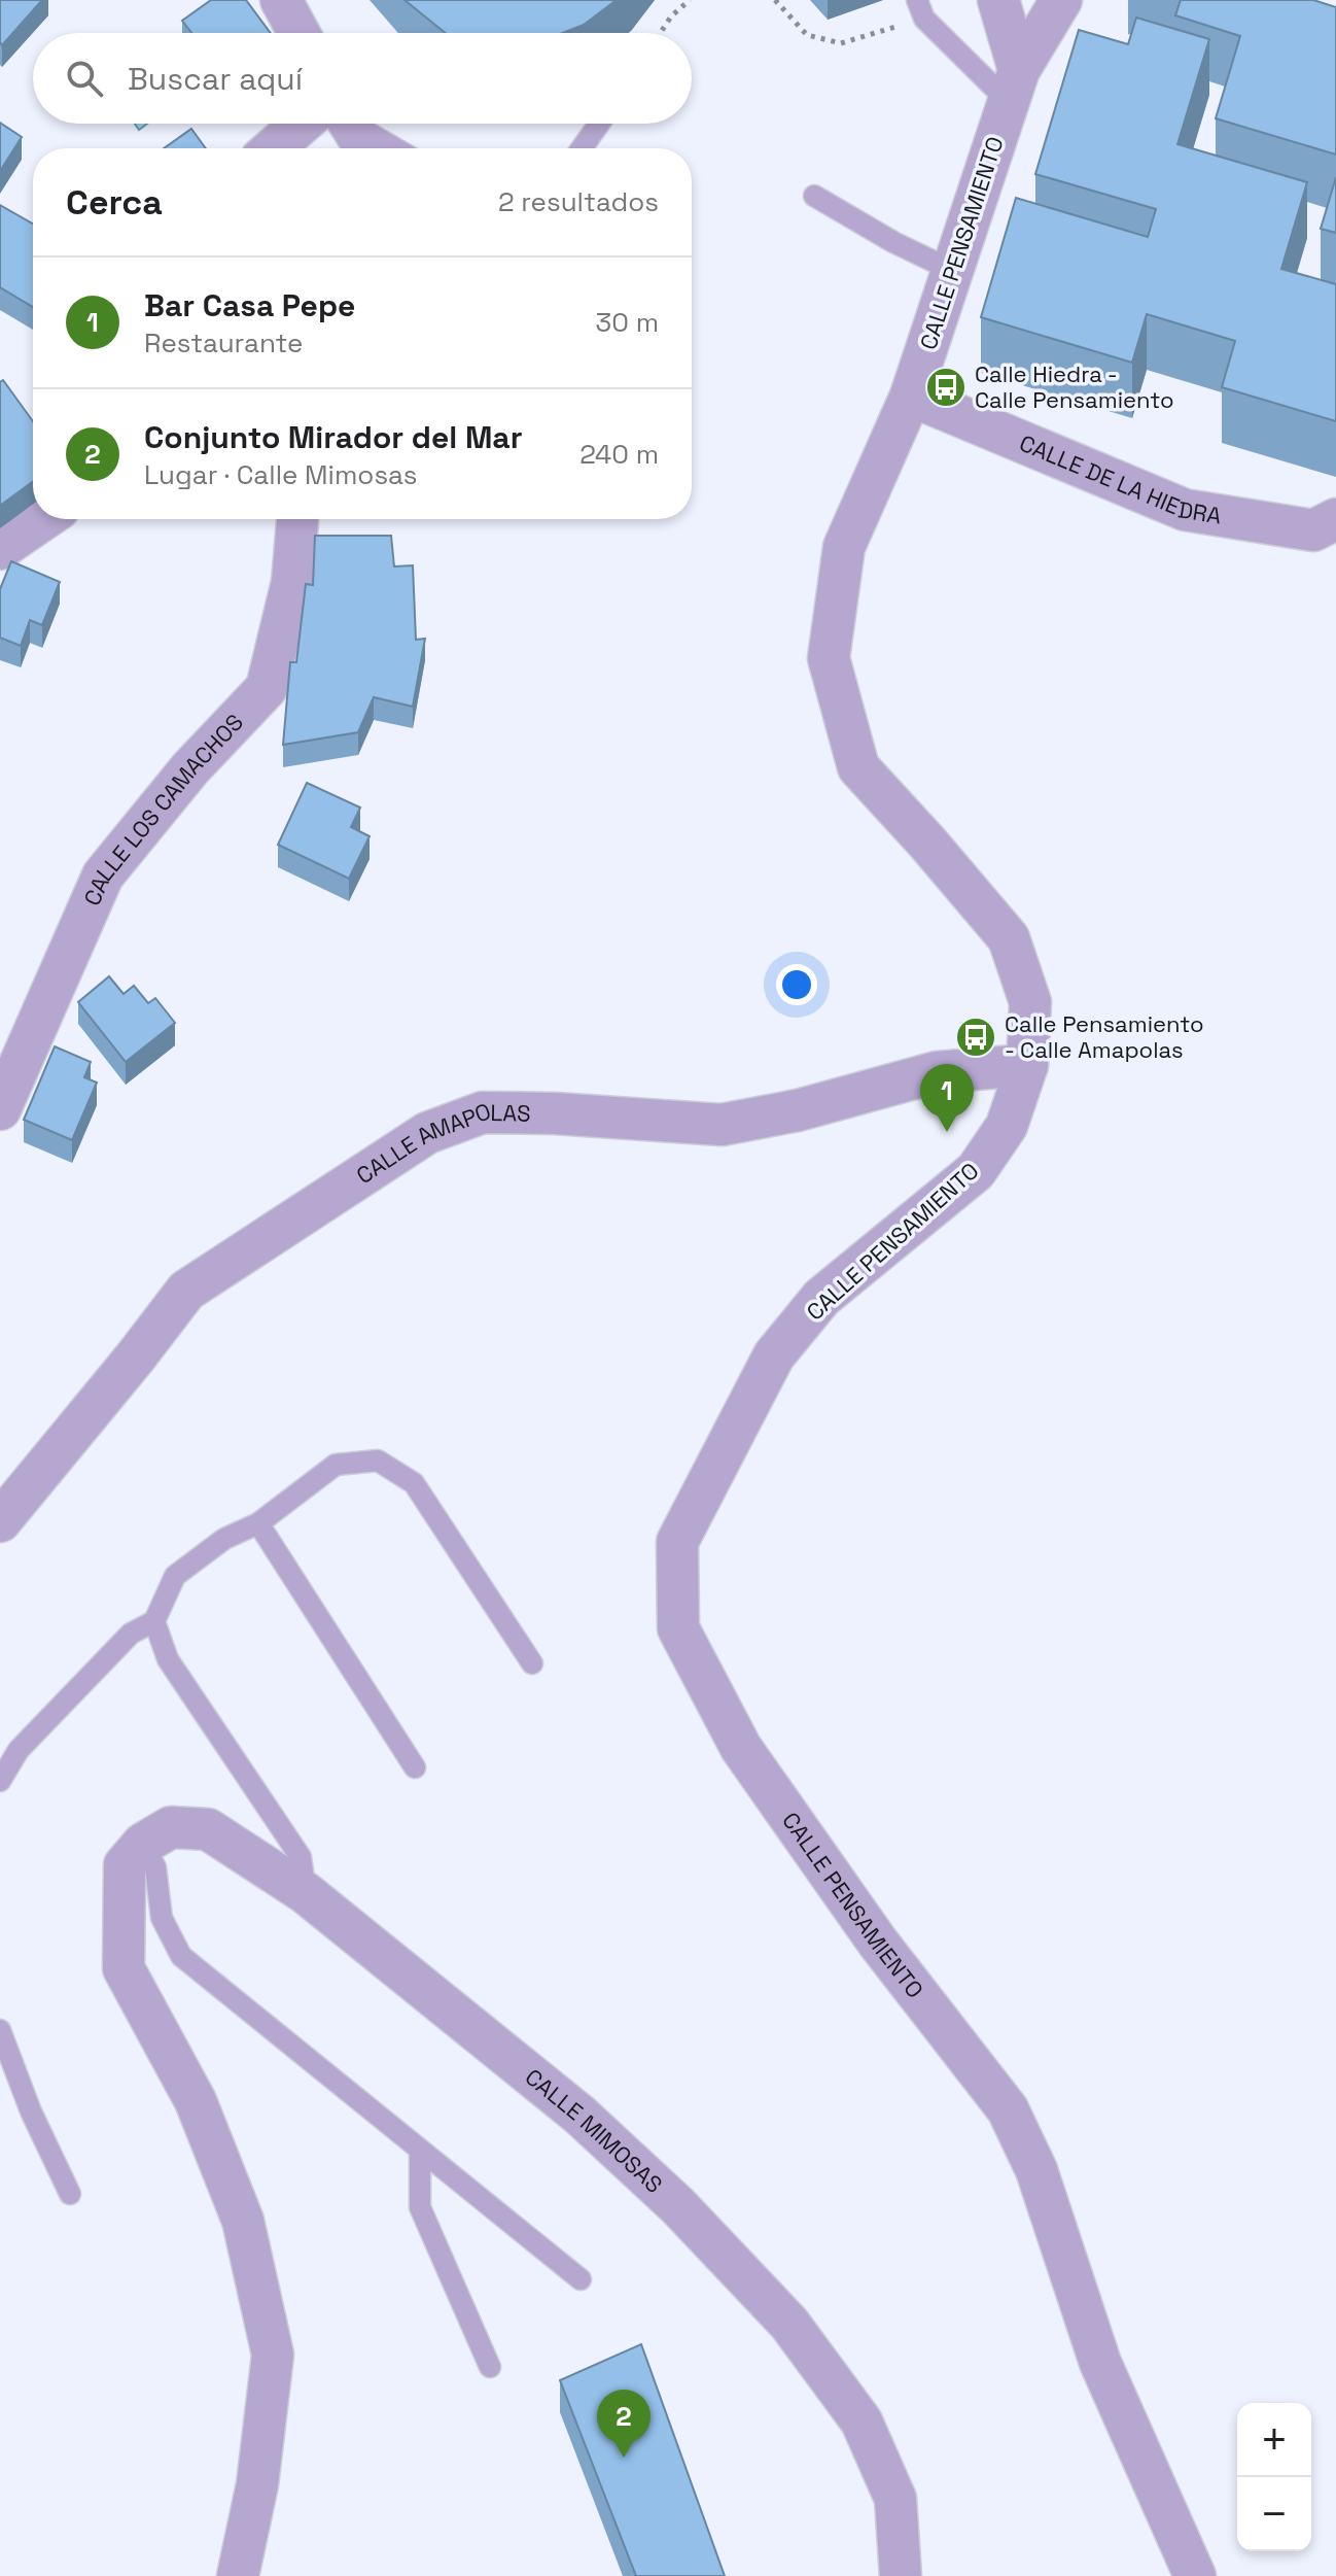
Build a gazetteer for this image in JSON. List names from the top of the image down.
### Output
{
  "streets": {
    "street": [
      "CALLE PENSAMIENTO",
      "CALLE DE LA HIEDRA",
      "CALLE LOS CAMACHOS",
      "CALLE AMAPOLAS",
      "CALLE MIMOSAS"
    ]
  },
  "crossings": [
    ["CALLE PENSAMIENTO", "CALLE DE LA HIEDRA"],
    ["CALLE PENSAMIENTO", "CALLE AMAPOLAS"]
  ],
  "places": {
    "bus stop": ["Calle Hiedra - Calle Pensamiento", "Calle Pensamiento - Calle Amapolas"]
  },
  "page": {
    "search": "Buscar aquí",
    "heading": ["Cerca", "2 resultados"],
    "list": [
      {
        "mark": "1",
        "name": "Bar Casa Pepe",
        "note": "Restaurante",
        "value": "30 m"
      },
      {
        "mark": "2",
        "name": "Conjunto Mirador del Mar",
        "note": "Lugar · Calle Mimosas",
        "value": "240 m"
      }
    ],
    "pins": ["1", "2"],
    "map_buttons": ["+", "−"]
  }
}
